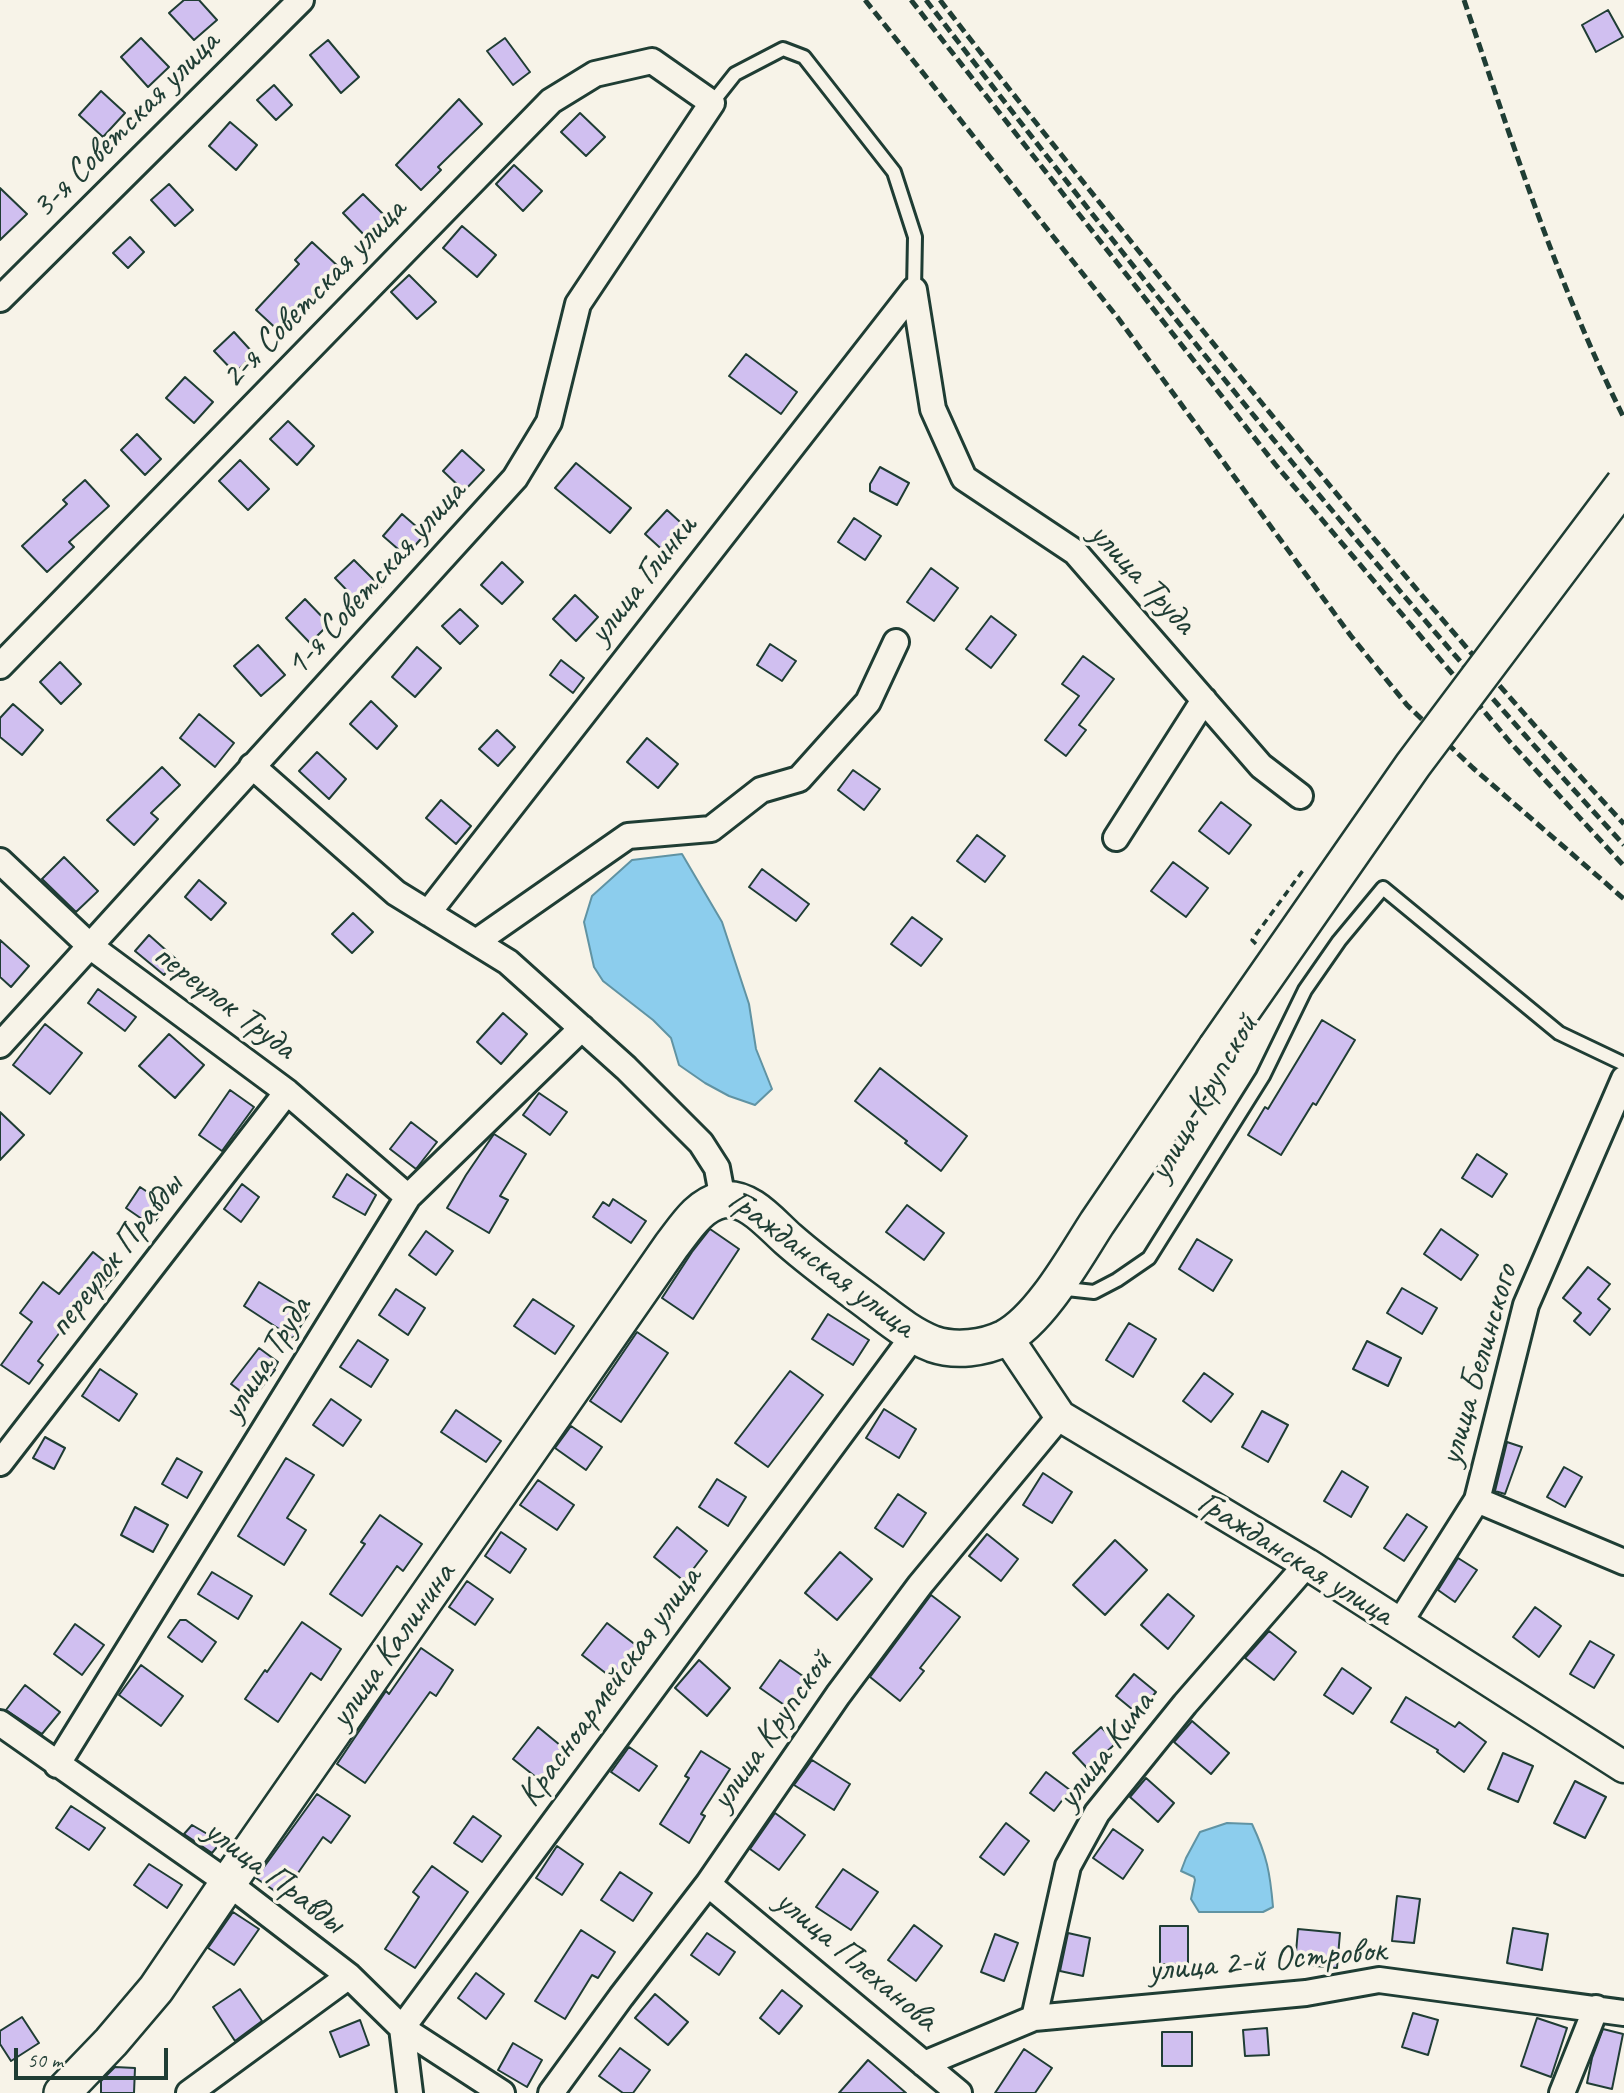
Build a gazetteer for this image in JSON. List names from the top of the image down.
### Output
{
  "streets": {
    "main road": ["Гражданская улица", "улица Калинина"],
    "street": [
      "3-я Советская улица",
      "2-я Советская улица",
      "1-я Советская улица",
      "улица Труда",
      "улица Глинки",
      "переулок Труда",
      "улица Крупской",
      "переулок Правды",
      "улица Белинского",
      "Красноармейская улица",
      "улица Кима",
      "улица Правды",
      "улица Плеханова",
      "улица 2-й Островок"
    ]
  },
  "crossings": [
    ["2-я Советская улица", "1-я Советская улица"],
    ["1-я Советская улица", "переулок Труда"],
    ["1-я Советская улица", "Гражданская улица"],
    ["улица Труда", "улица Глинки"],
    ["улица Труда", "переулок Труда"],
    ["улица Труда", "Гражданская улица"],
    ["улица Труда", "улица Правды"],
    ["улица Глинки", "Гражданская улица"],
    ["переулок Труда", "переулок Правды"],
    ["улица Крупской", "Гражданская улица"],
    ["улица Крупской", "улица Плеханова"],
    ["Гражданская улица", "улица Белинского"],
    ["Гражданская улица", "улица Калинина"],
    ["Гражданская улица", "Красноармейская улица"],
    ["Гражданская улица", "улица Кима"],
    ["улица Калинина", "улица Правды"],
    ["Красноармейская улица", "улица Правды"],
    ["улица Кима", "улица 2-й Островок"],
    ["улица Плеханова", "улица 2-й Островок"]
  ],
  "scale_bar": "50 m"
}
